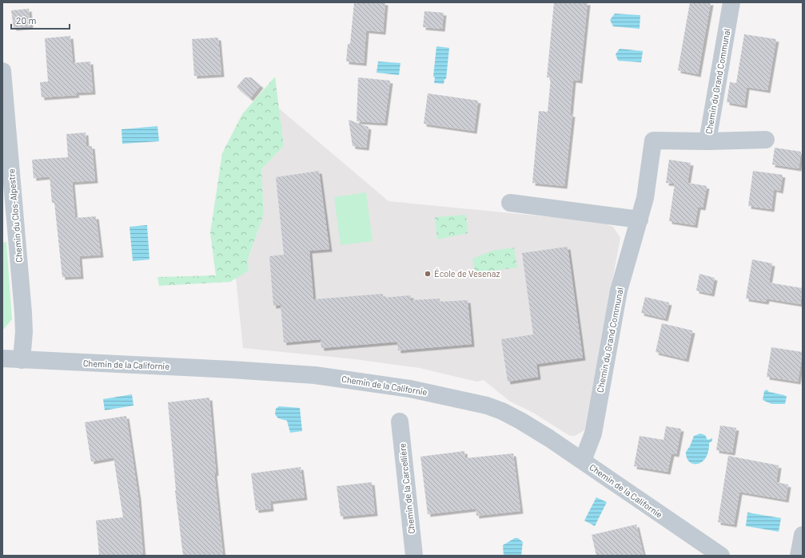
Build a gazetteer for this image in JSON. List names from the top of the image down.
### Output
{
  "streets": {
    "street": [
      "Chemin du Grand Communal",
      "Chemin du Clos-Alpestre",
      "Chemin de la Californie",
      "Chemin de la Carcellière"
    ]
  },
  "crossings": [
    ["Chemin du Grand Communal", "Chemin de la Californie"],
    ["Chemin du Clos-Alpestre", "Chemin de la Californie"]
  ],
  "places": ["École de Vesenaz"],
  "scale_bar": "20 m"
}
